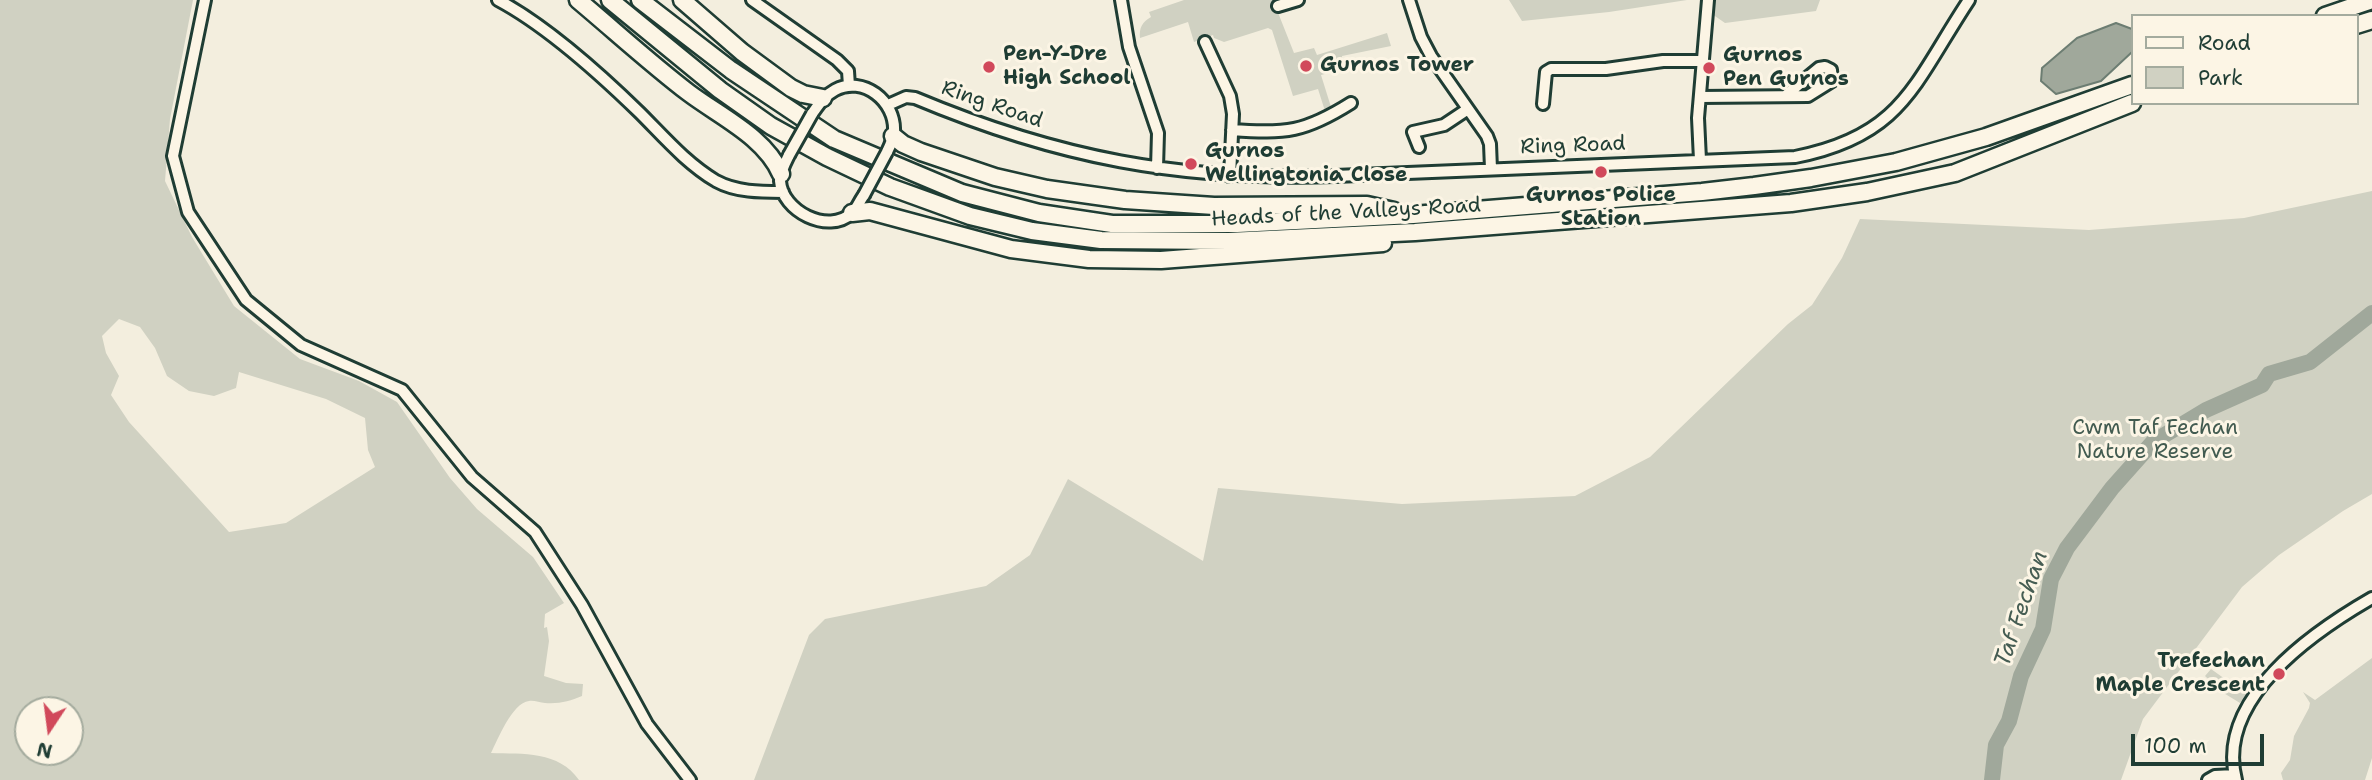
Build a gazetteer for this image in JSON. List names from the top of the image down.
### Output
{
  "streets": {
    "highway": ["Heads of the Valleys Road"],
    "street": ["Ring Road"]
  },
  "water": ["Taf Fechan"],
  "parks": ["Cwm Taf Fechan Nature Reserve"],
  "places": [
    "Gurnos Tower",
    "Pen-Y-Dre High School",
    "Gurnos Pen Gurnos",
    "Gurnos Wellingtonia Close",
    "Gurnos Police Station",
    "Trefechan Maple Crescent"
  ],
  "legend": ["Road", "Park"],
  "scale_bar": "100 m",
  "north": "bottom"
}
